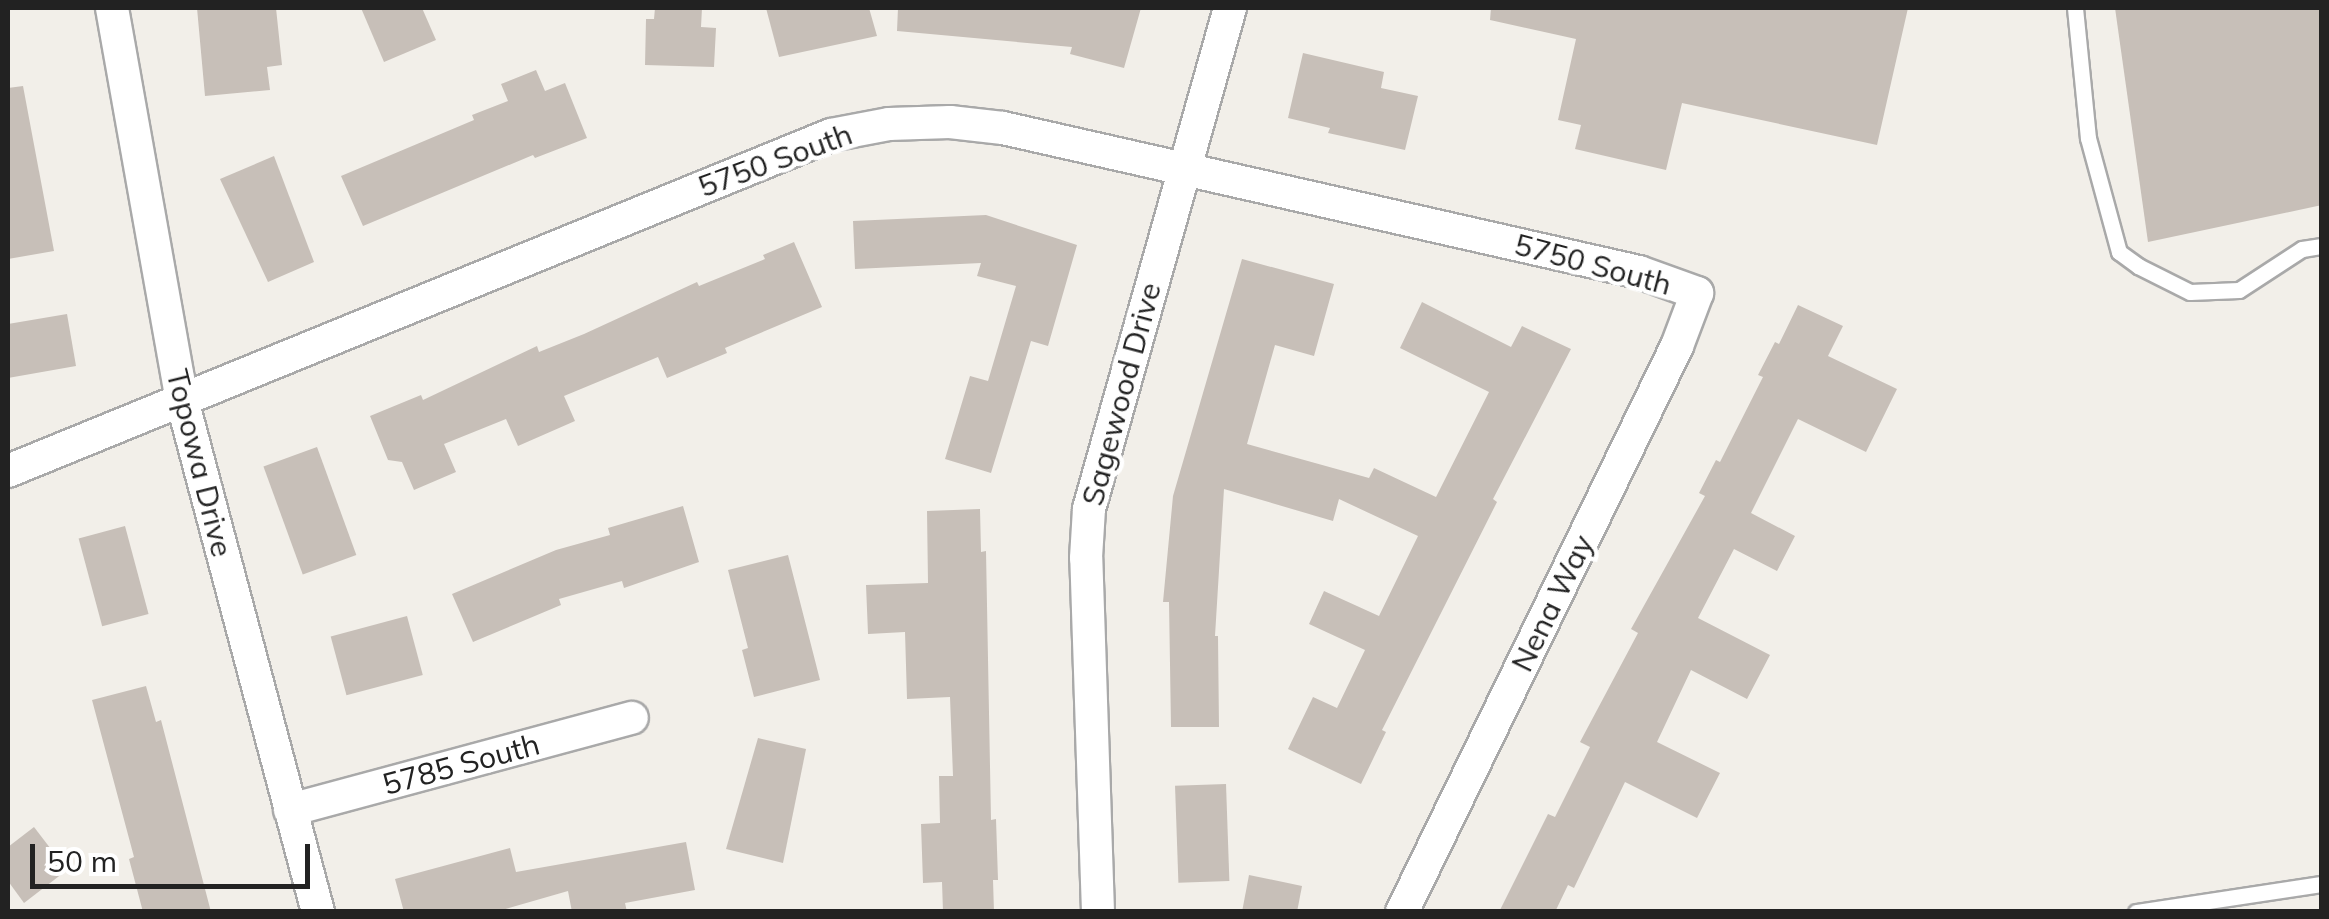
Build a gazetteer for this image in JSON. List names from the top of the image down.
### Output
{
  "streets": {
    "street": [
      "5750 South",
      "Sagewood Drive",
      "Topowa Drive",
      "Nena Way",
      "5785 South"
    ]
  },
  "crossings": [
    ["5750 South", "Sagewood Drive"],
    ["5750 South", "Topowa Drive"],
    ["5750 South", "Nena Way"],
    ["Topowa Drive", "5785 South"]
  ],
  "scale_bar": "50 m"
}
